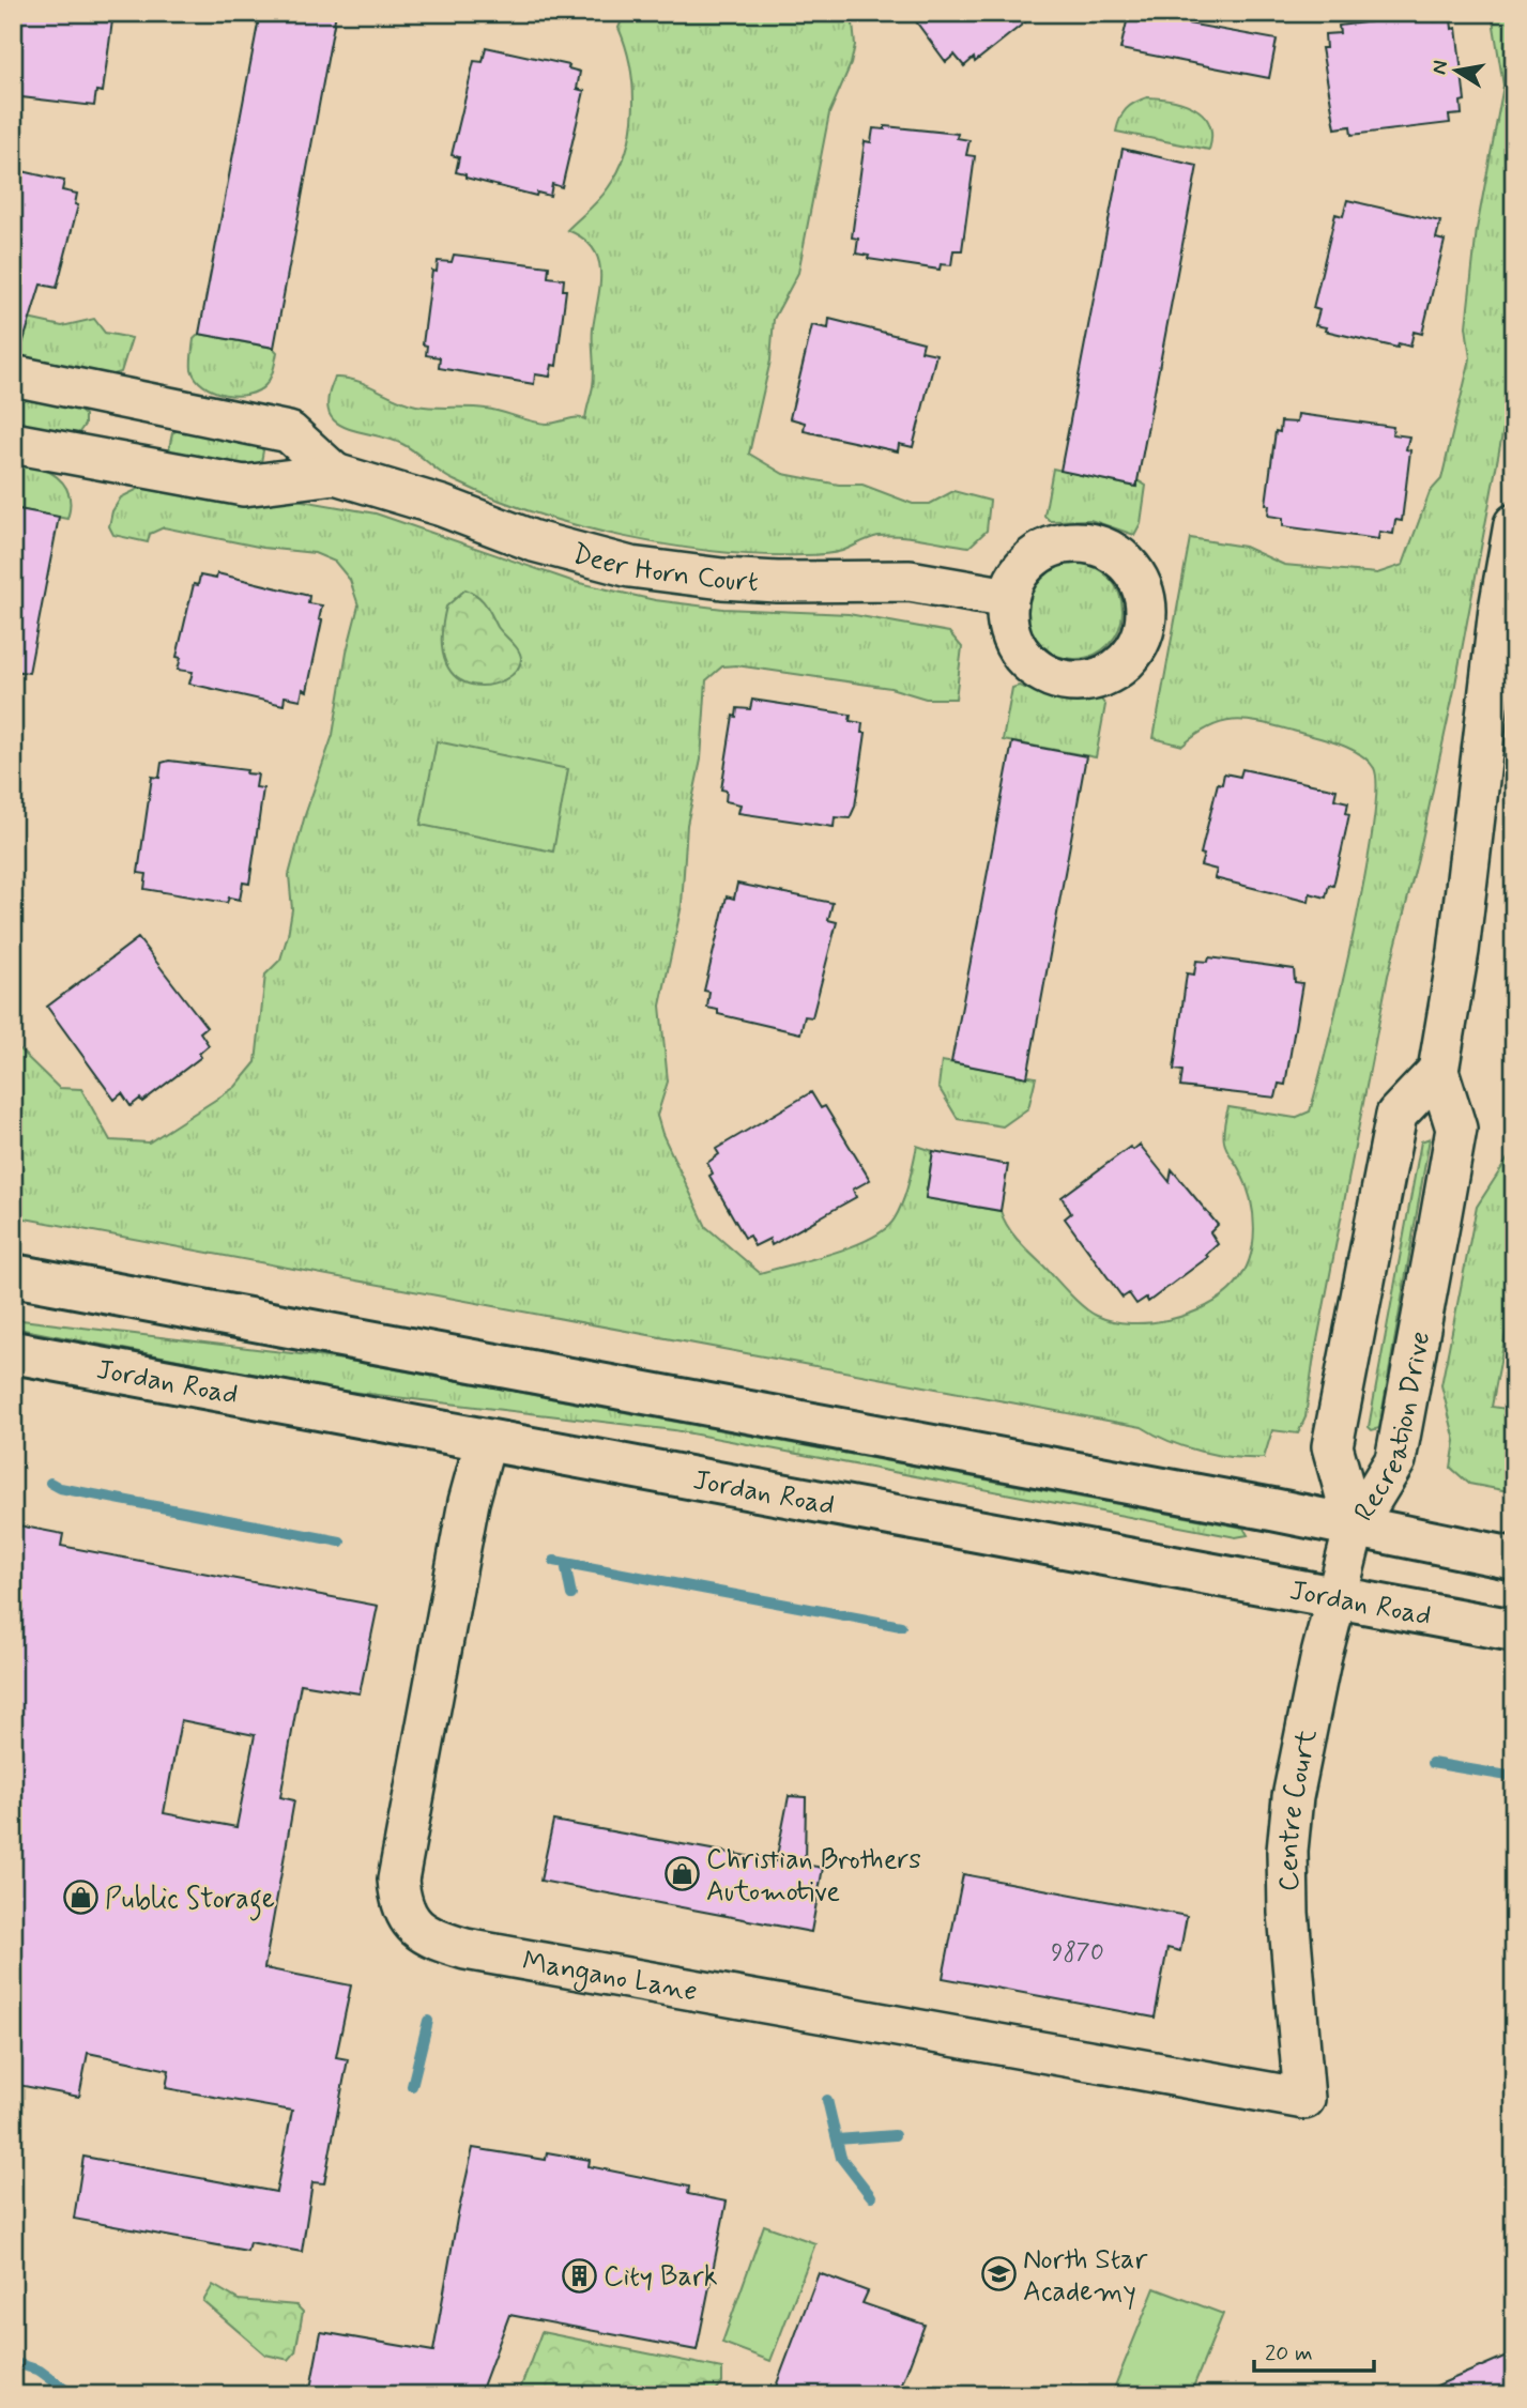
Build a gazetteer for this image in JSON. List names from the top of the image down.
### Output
{
  "streets": {
    "main road": ["Jordan Road"],
    "street": [
      "Deer Horn Court",
      "Recreation Drive",
      "Centre Court",
      "Mangano Lane"
    ]
  },
  "crossings": [
    ["Jordan Road", "Centre Court"],
    ["Jordan Road", "Mangano Lane"],
    ["Recreation Drive", "Centre Court"],
    ["Centre Court", "Mangano Lane"]
  ],
  "places": {
    "shop": ["Christian Brothers Automotive", "Public Storage"],
    "school or university": ["North Star Academy"],
    "building": ["City Bark"]
  },
  "house_numbers": ["9870"],
  "scale_bar": "20 m",
  "north": "left"
}
